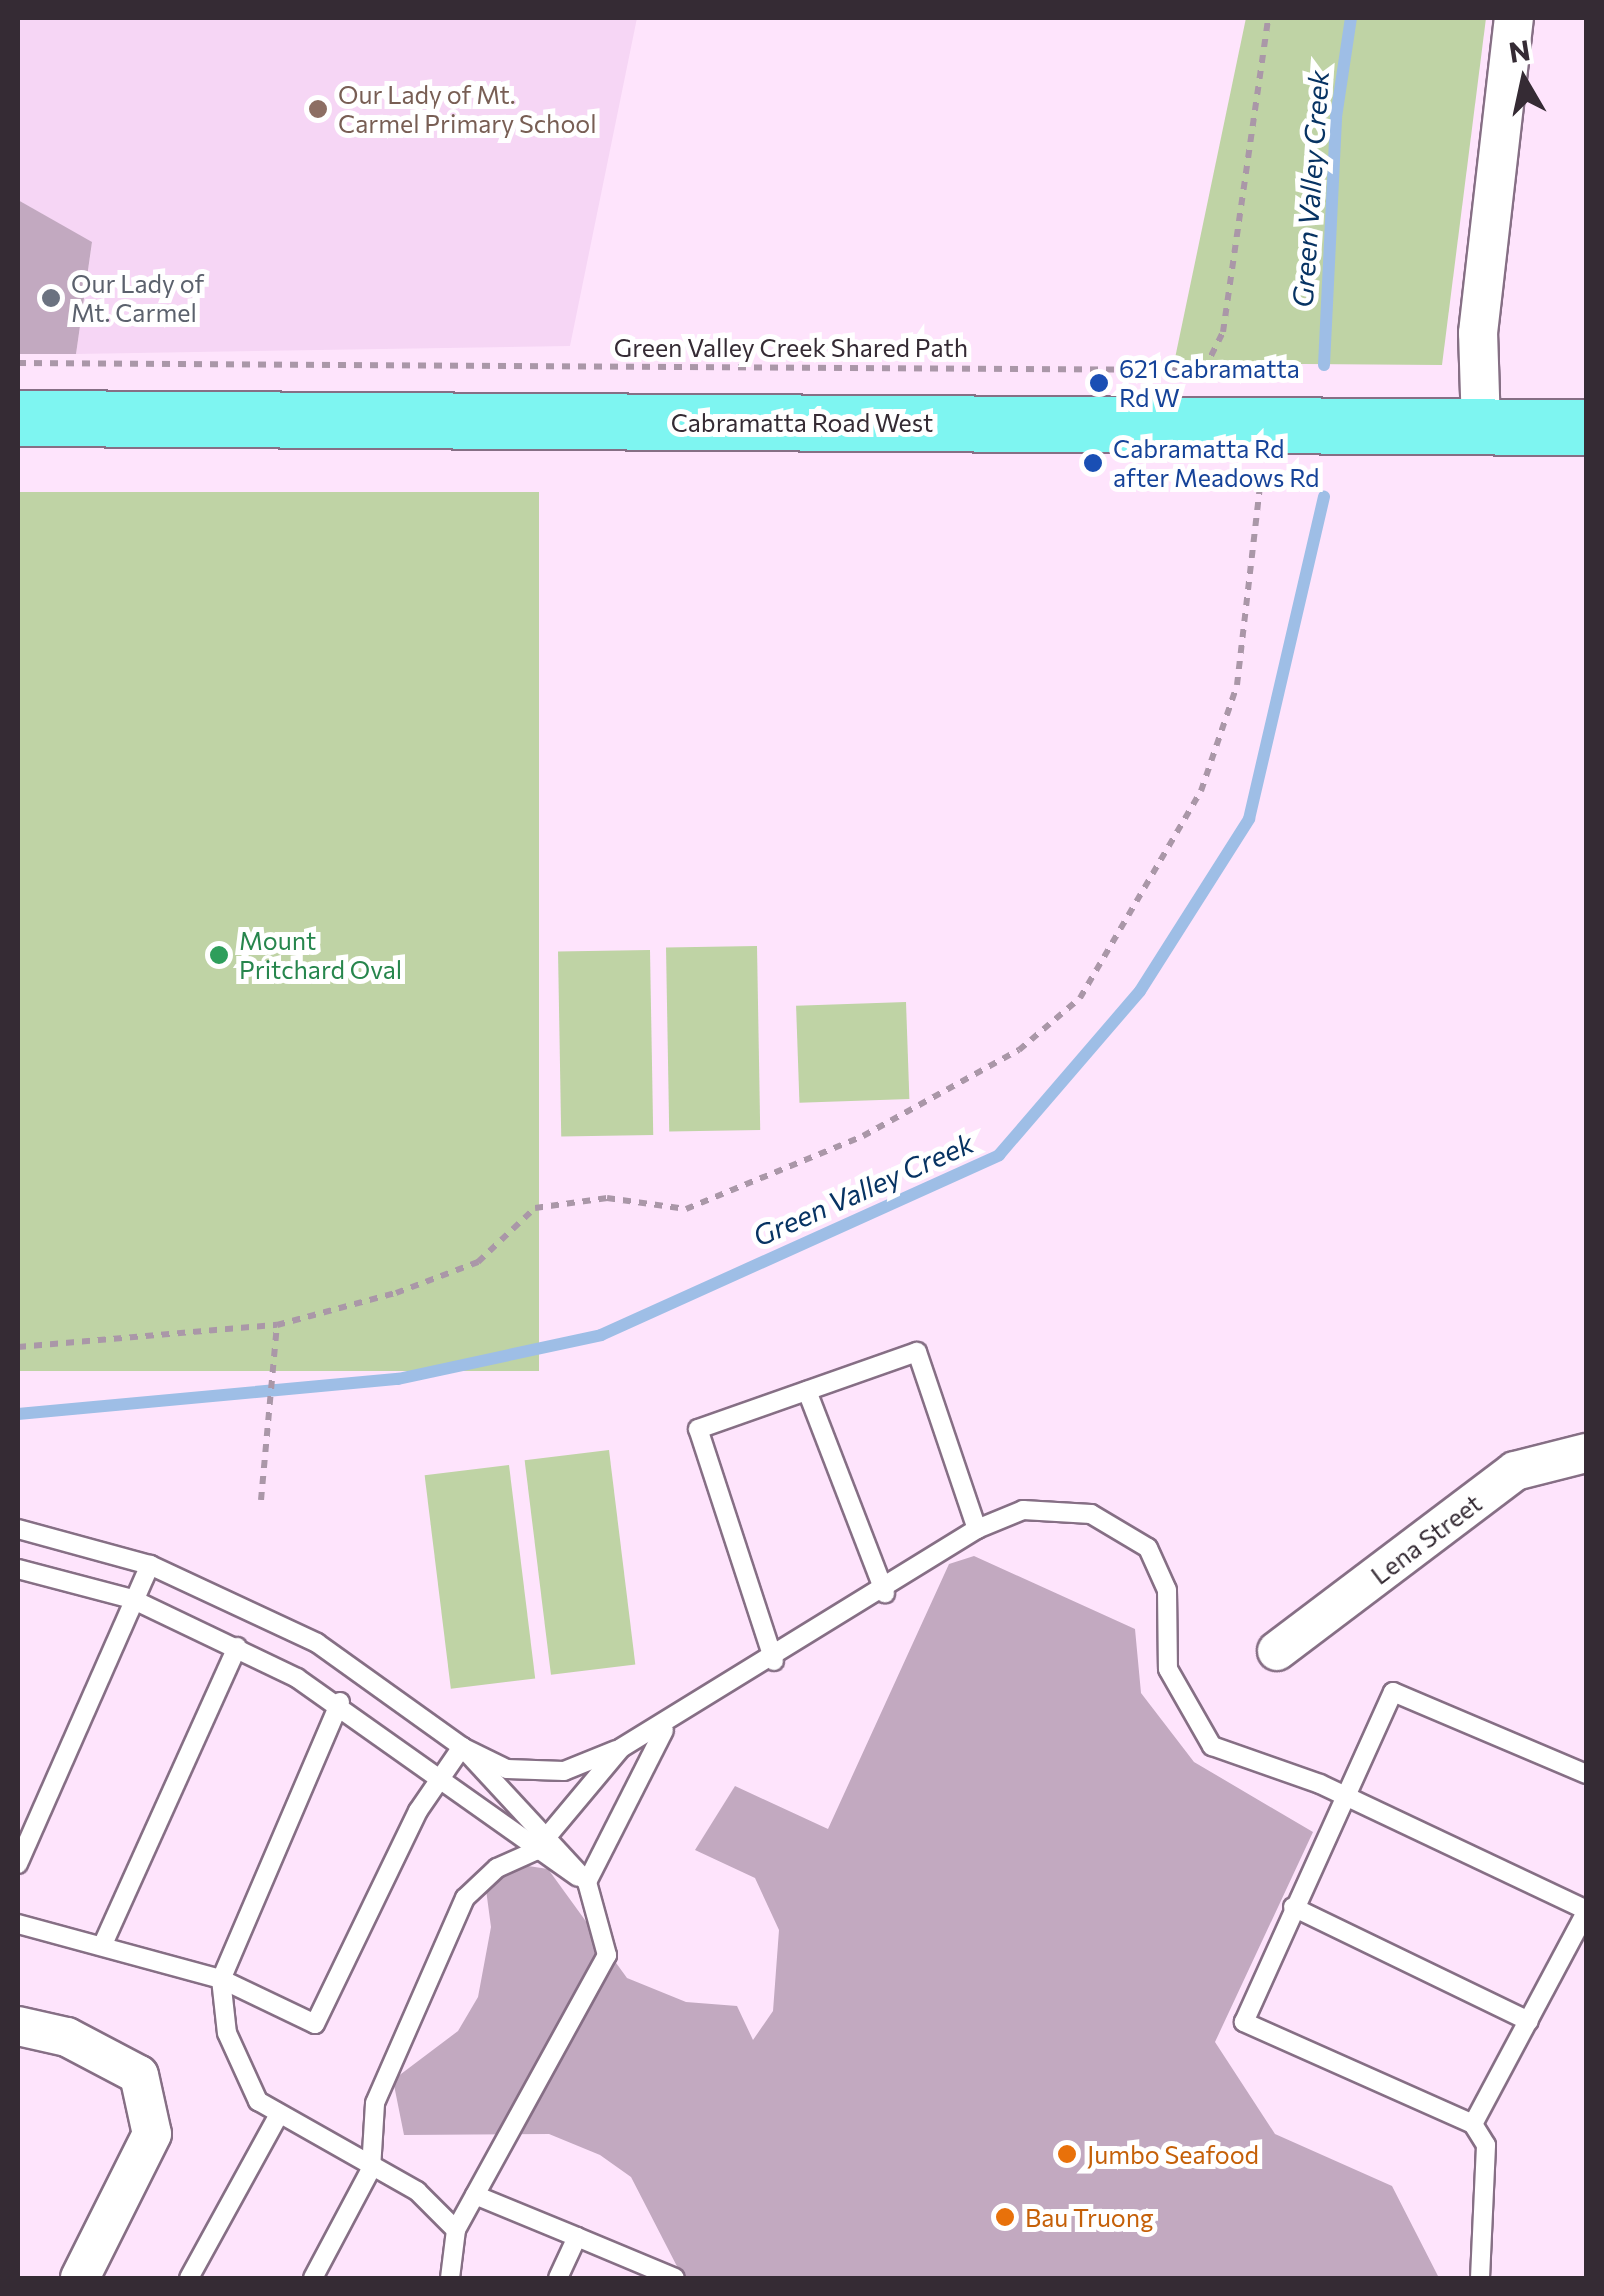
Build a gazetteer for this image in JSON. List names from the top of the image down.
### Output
{
  "streets": {
    "main road": ["Cabramatta Road West"],
    "street": ["Lena Street"],
    "path": ["Green Valley Creek Shared Path"]
  },
  "water": ["Green Valley Creek"],
  "places": [
    "Our Lady of Mt. Carmel Primary School",
    "Our Lady of Mt. Carmel",
    "621 Cabramatta Rd W",
    "Cabramatta Rd after Meadows Rd",
    "Mount Pritchard Oval",
    "Jumbo Seafood",
    "Bau Truong"
  ],
  "north": "top"
}
